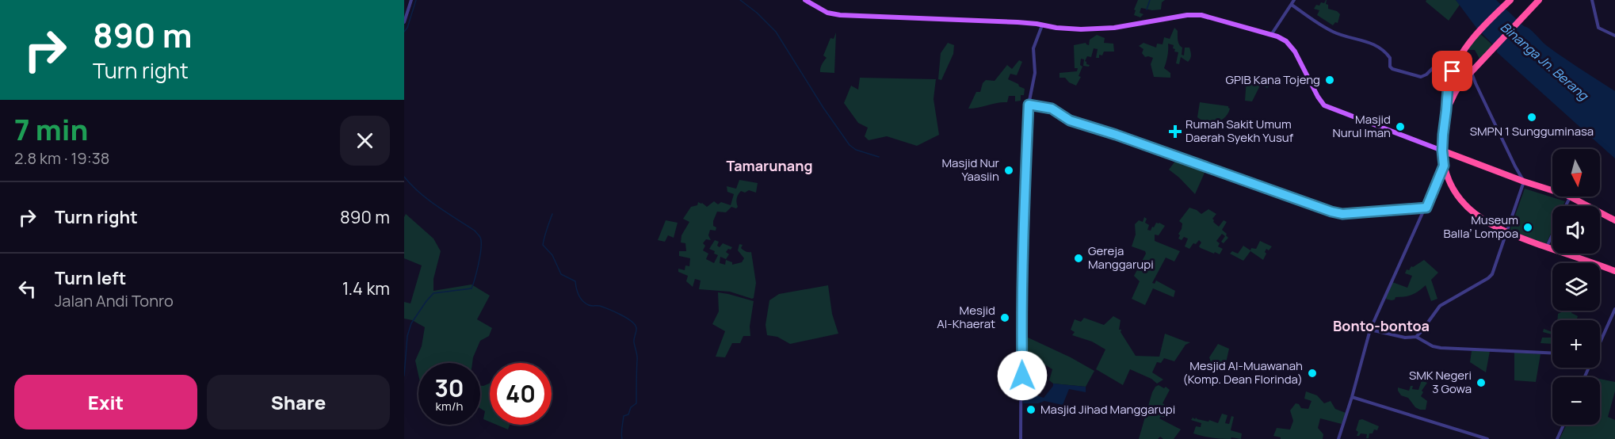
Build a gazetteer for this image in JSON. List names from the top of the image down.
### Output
{
  "districts": ["Tamarunang", "Bonto-bontoa"],
  "water": ["Binanga Jn. Berang"],
  "places": {
    "other": [
      "GPIB Kana Tojeng",
      "SMPN 1 Sungguminasa",
      "Masjid Nurul Iman",
      "Masjid Nur Yaasiin",
      "Museum Ballaʼ Lompoa",
      "Gereja Manggarupi",
      "Mesjid Al-Khaerat",
      "Mesjid Al-Muawanah (Komp. Dean Florinda)",
      "SMK Negeri 3 Gowa",
      "Masjid Jihad Manggarupi"
    ],
    "health": ["Rumah Sakit Umum Daerah Syekh Yusuf"]
  },
  "north": "bottom",
  "page": {
    "turn": ["890 m", "Turn right"],
    "heading": ["7 min", "2.8 km · 19:38"],
    "map_buttons": ["+", "−"],
    "list": [
      {
        "name": "Turn right",
        "value": "890 m"
      },
      {
        "name": "Turn left",
        "note": "Jalan Andi Tonro",
        "value": "1.4 km"
      }
    ],
    "speed": "30 km/h",
    "limit": "40",
    "buttons": ["Exit", "Share"]
  }
}
